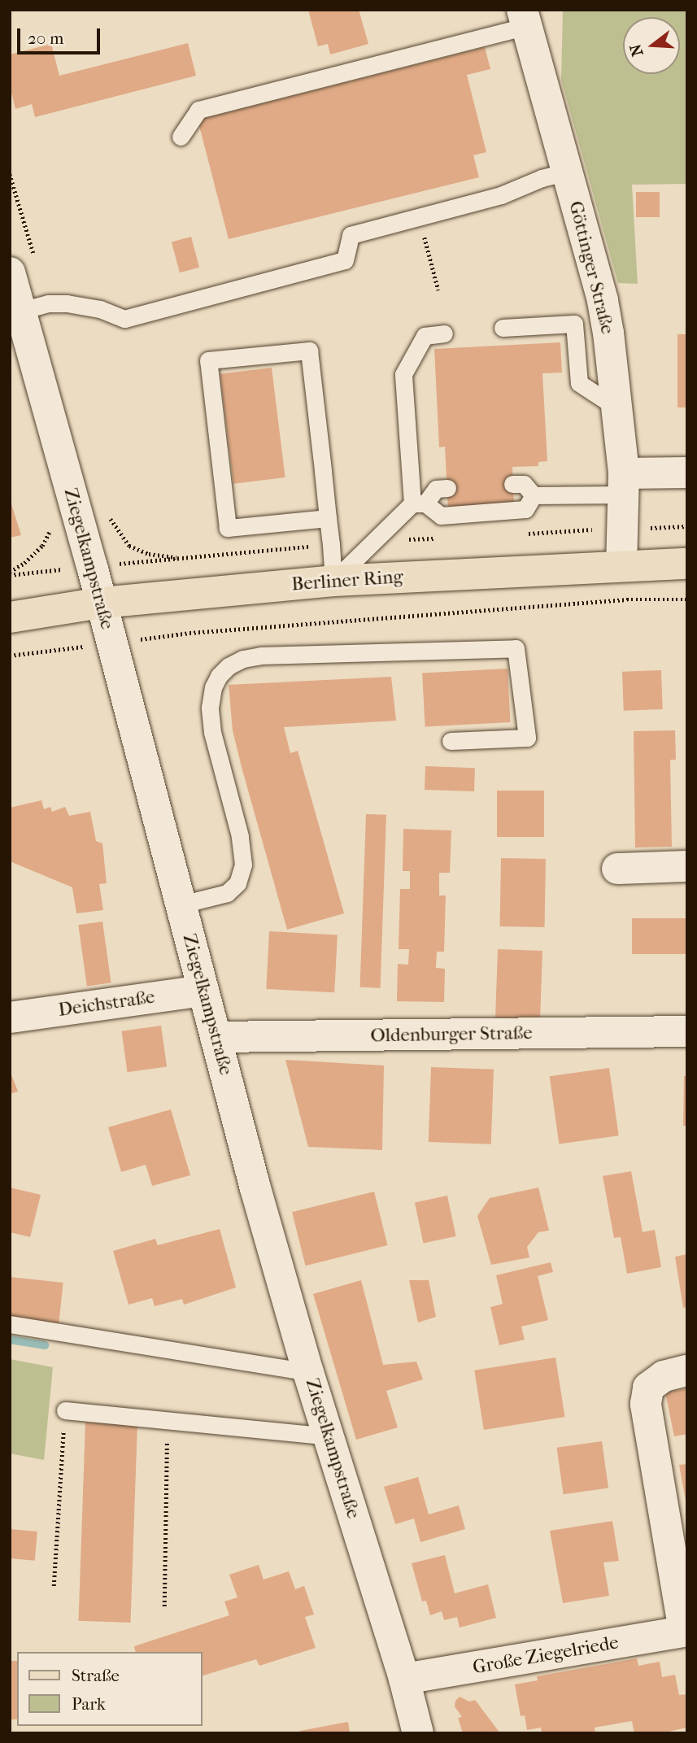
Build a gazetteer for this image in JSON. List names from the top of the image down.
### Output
{
  "streets": {
    "main road": ["Berliner Ring"],
    "street": [
      "Göttinger Straße",
      "Ziegelkampstraße",
      "Deichstraße",
      "Oldenburger Straße",
      "Große Ziegelriede"
    ]
  },
  "crossings": [
    ["Göttinger Straße", "Berliner Ring"],
    ["Ziegelkampstraße", "Berliner Ring"],
    ["Ziegelkampstraße", "Deichstraße"],
    ["Ziegelkampstraße", "Oldenburger Straße"],
    ["Ziegelkampstraße", "Große Ziegelriede"]
  ],
  "legend": ["Straße", "Park"],
  "scale_bar": "20 m",
  "north": "left"
}
